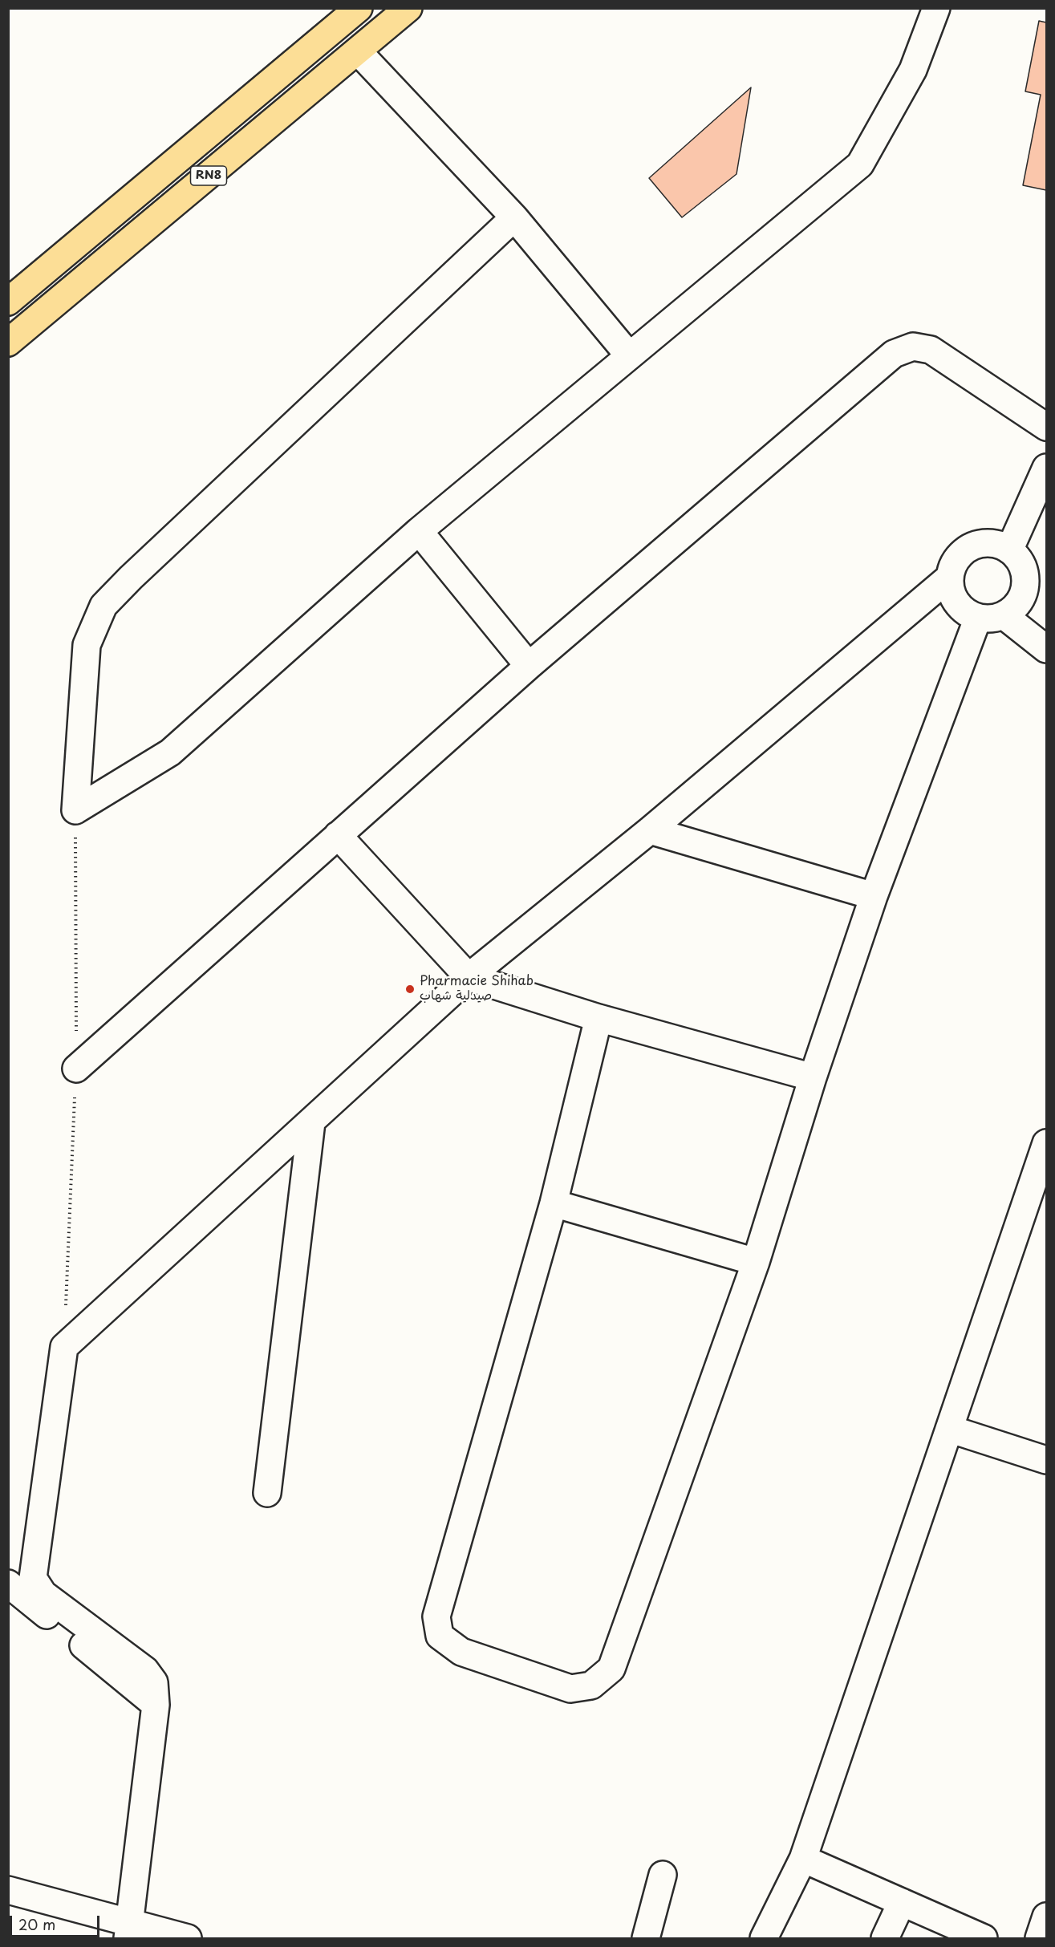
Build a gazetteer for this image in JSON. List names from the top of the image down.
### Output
{
  "streets": {
    "main road": ["RN8"]
  },
  "places": ["Pharmacie Shihab صيدلية شهاب"],
  "scale_bar": "20 m"
}
